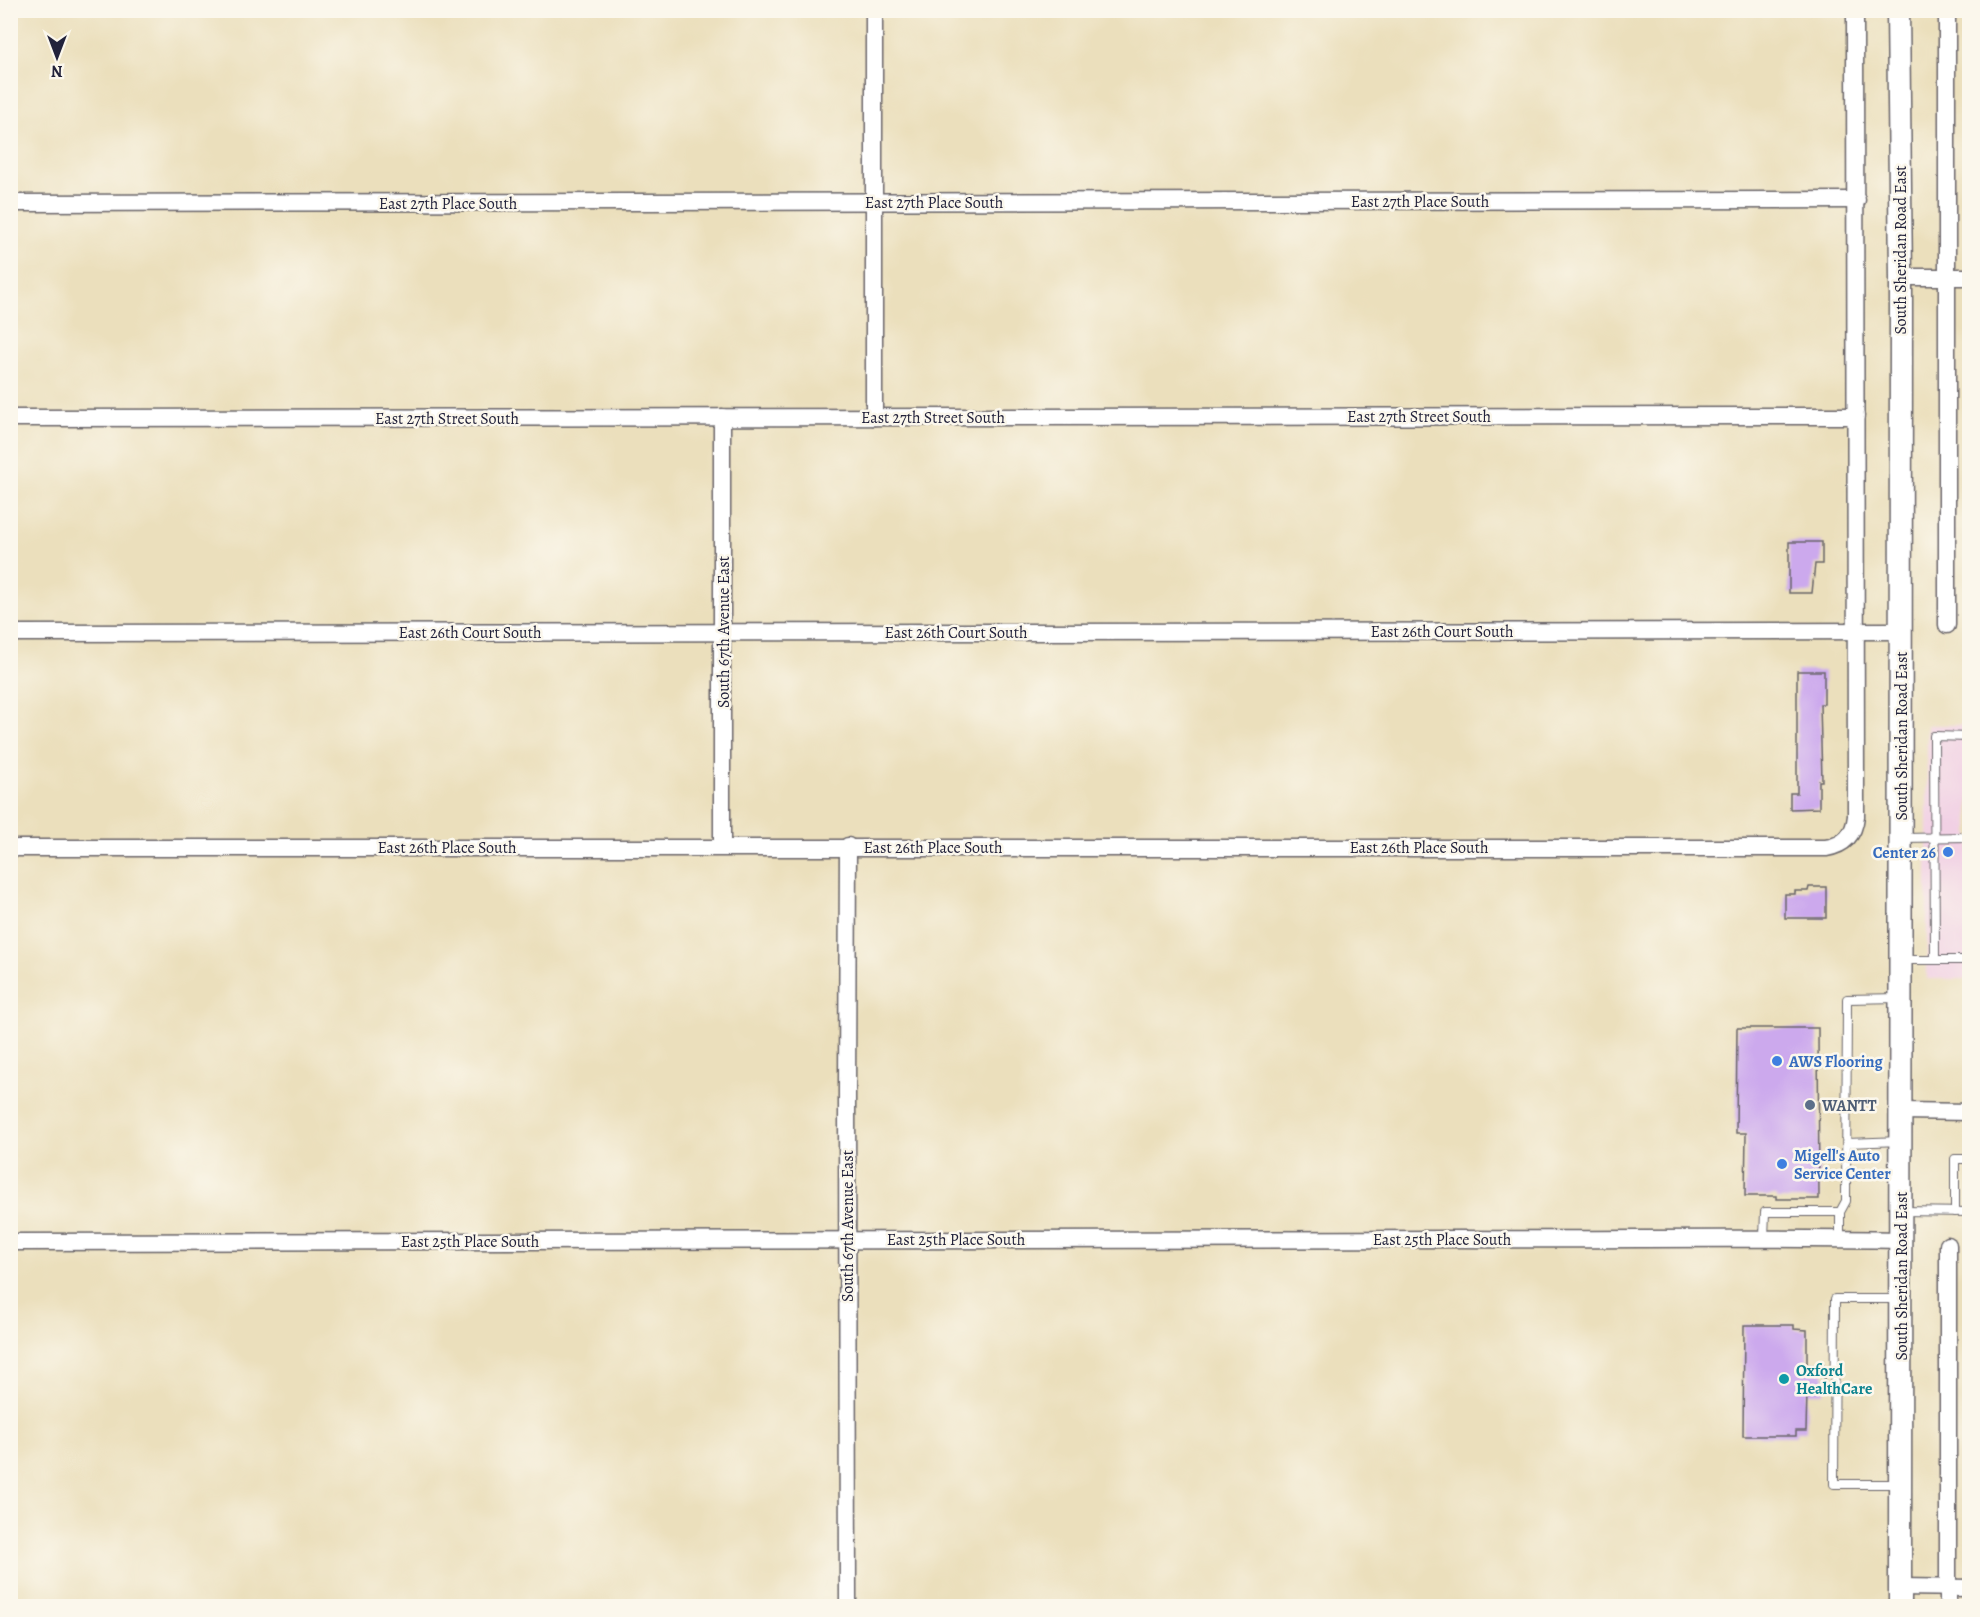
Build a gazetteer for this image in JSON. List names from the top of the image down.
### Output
{
  "streets": {
    "main road": ["South Sheridan Road East"],
    "street": [
      "East 27th Place South",
      "East 27th Street South",
      "East 26th Court South",
      "South 67th Avenue East",
      "East 26th Place South",
      "East 25th Place South"
    ]
  },
  "crossings": [
    ["South Sheridan Road East", "East 26th Court South"],
    ["South Sheridan Road East", "East 25th Place South"],
    ["East 27th Street South", "South 67th Avenue East"],
    ["East 26th Court South", "South 67th Avenue East"],
    ["East 26th Court South", "East 26th Place South"],
    ["South 67th Avenue East", "East 26th Place South"],
    ["South 67th Avenue East", "East 25th Place South"]
  ],
  "places": [
    "Center 26",
    "AWS Flooring",
    "WANTT",
    "Migell's Auto Service Center",
    "Oxford HealthCare"
  ],
  "north": "bottom"
}
